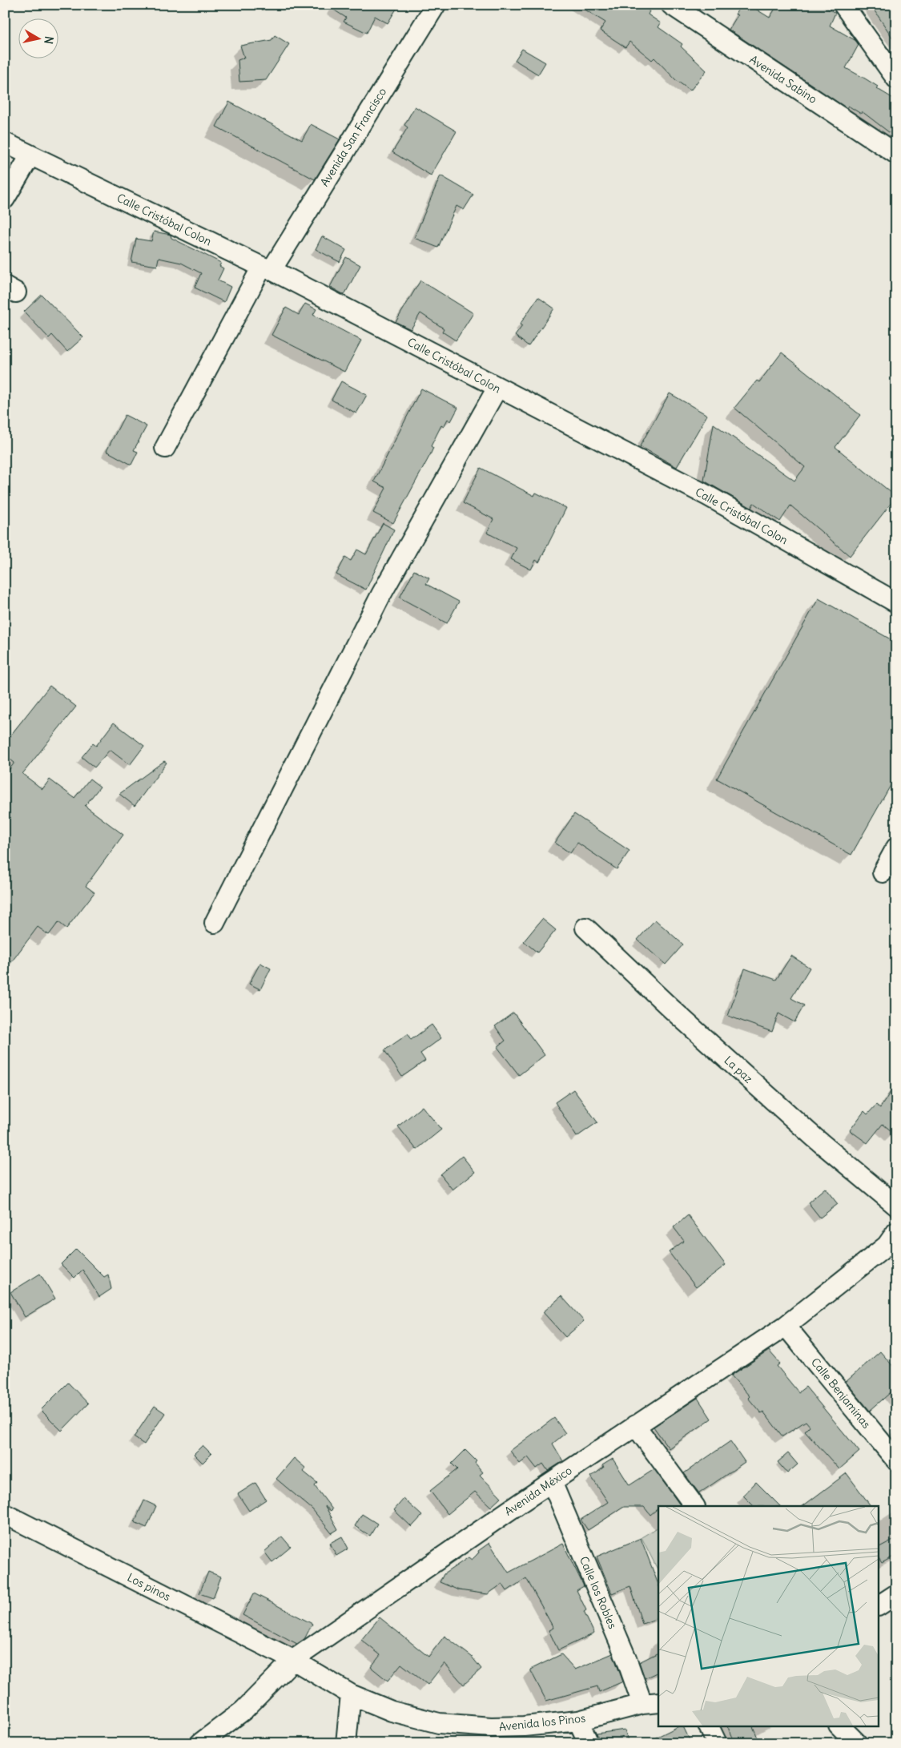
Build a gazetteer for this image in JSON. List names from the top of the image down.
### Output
{
  "streets": {
    "street": [
      "Avenida Sabino",
      "Avenida San Francisco",
      "Calle Cristóbal Colon",
      "La paz",
      "Calle Benjaminas",
      "Avenida México",
      "Los pinos",
      "Calle los Robles",
      "Avenida los Pinos"
    ]
  },
  "crossings": [
    ["Avenida San Francisco", "Calle Cristóbal Colon"],
    ["Calle Benjaminas", "Avenida México"],
    ["Avenida México", "Los pinos"],
    ["Avenida México", "Calle los Robles"],
    ["Avenida México", "Avenida los Pinos"],
    ["Los pinos", "Avenida los Pinos"],
    ["Calle los Robles", "Avenida los Pinos"]
  ],
  "north": "right"
}
